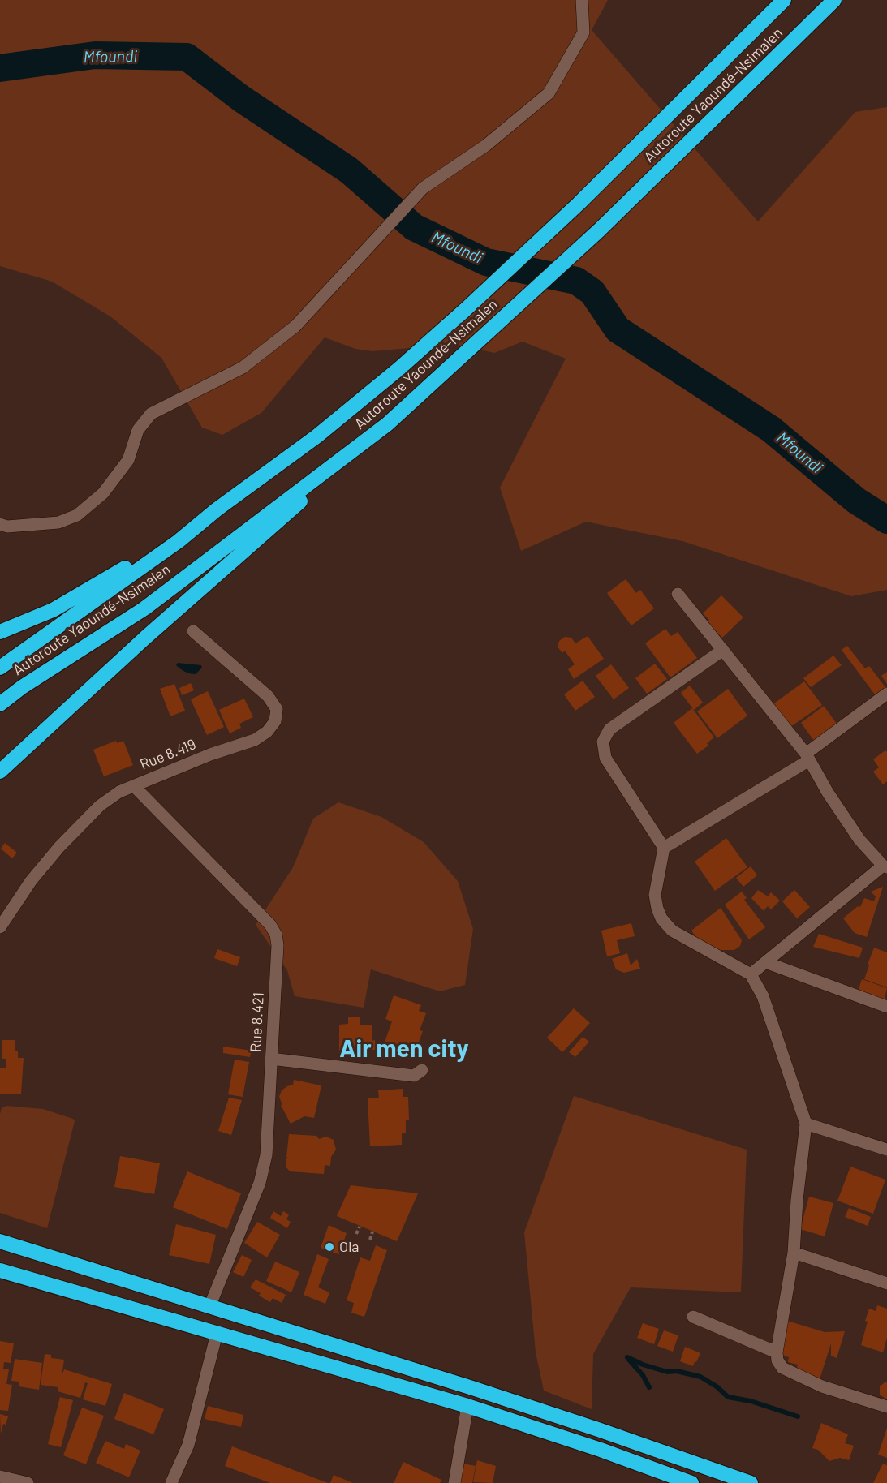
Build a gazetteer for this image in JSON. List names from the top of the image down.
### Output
{
  "streets": {
    "highway": ["Autoroute Yaoundé-Nsimalen"],
    "street": ["Rue 8.419", "Rue 8.421"]
  },
  "crossings": [
    ["Rue 8.419", "Rue 8.421"]
  ],
  "districts": ["Air men city"],
  "water": ["Mfoundi"],
  "places": ["Ola"]
}
